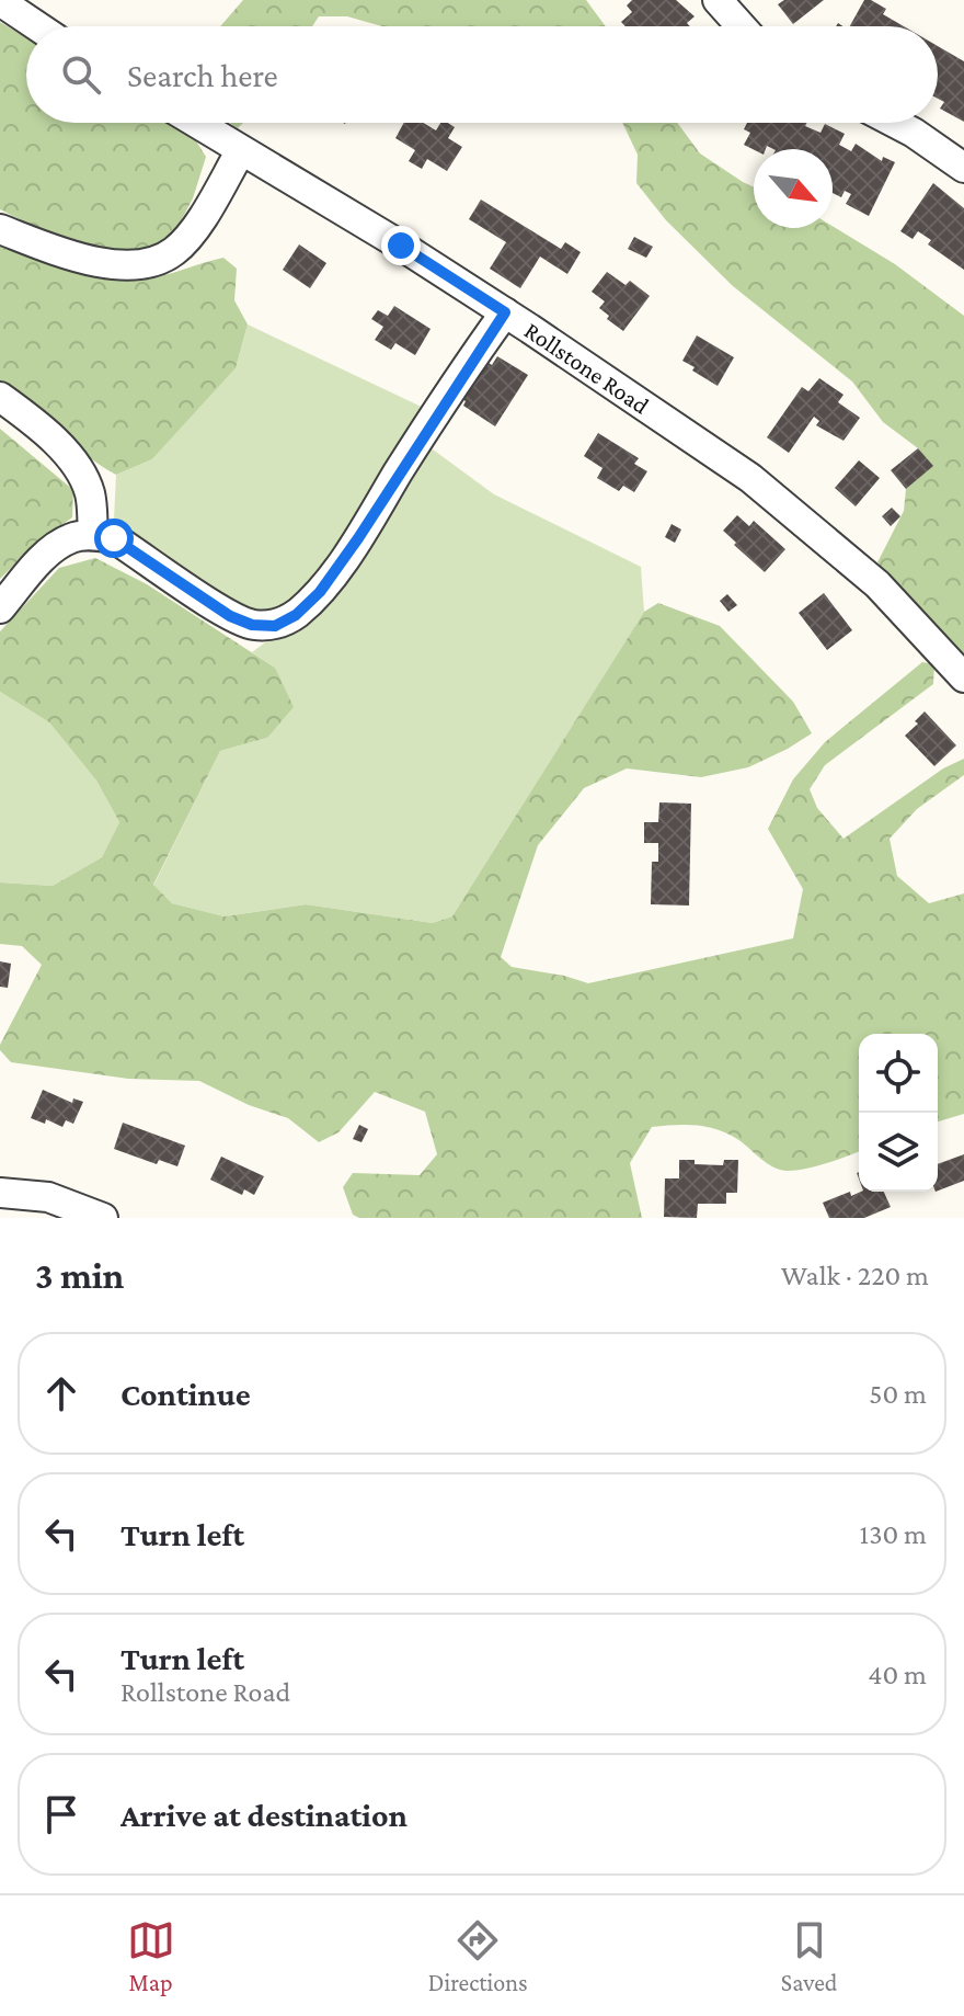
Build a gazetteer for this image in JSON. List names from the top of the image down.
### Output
{
  "streets": {
    "street": ["Rollstone Road"]
  },
  "north": "bottom right",
  "page": {
    "search": "Search here",
    "heading": ["3 min", "Walk · 220 m"],
    "list": [
      ["Continue", "50 m"],
      ["Turn left", "130 m"],
      ["Turn left", "Rollstone Road", "40 m"],
      "Arrive at destination"
    ],
    "nav": ["Map", "Directions", "Saved"]
  }
}
